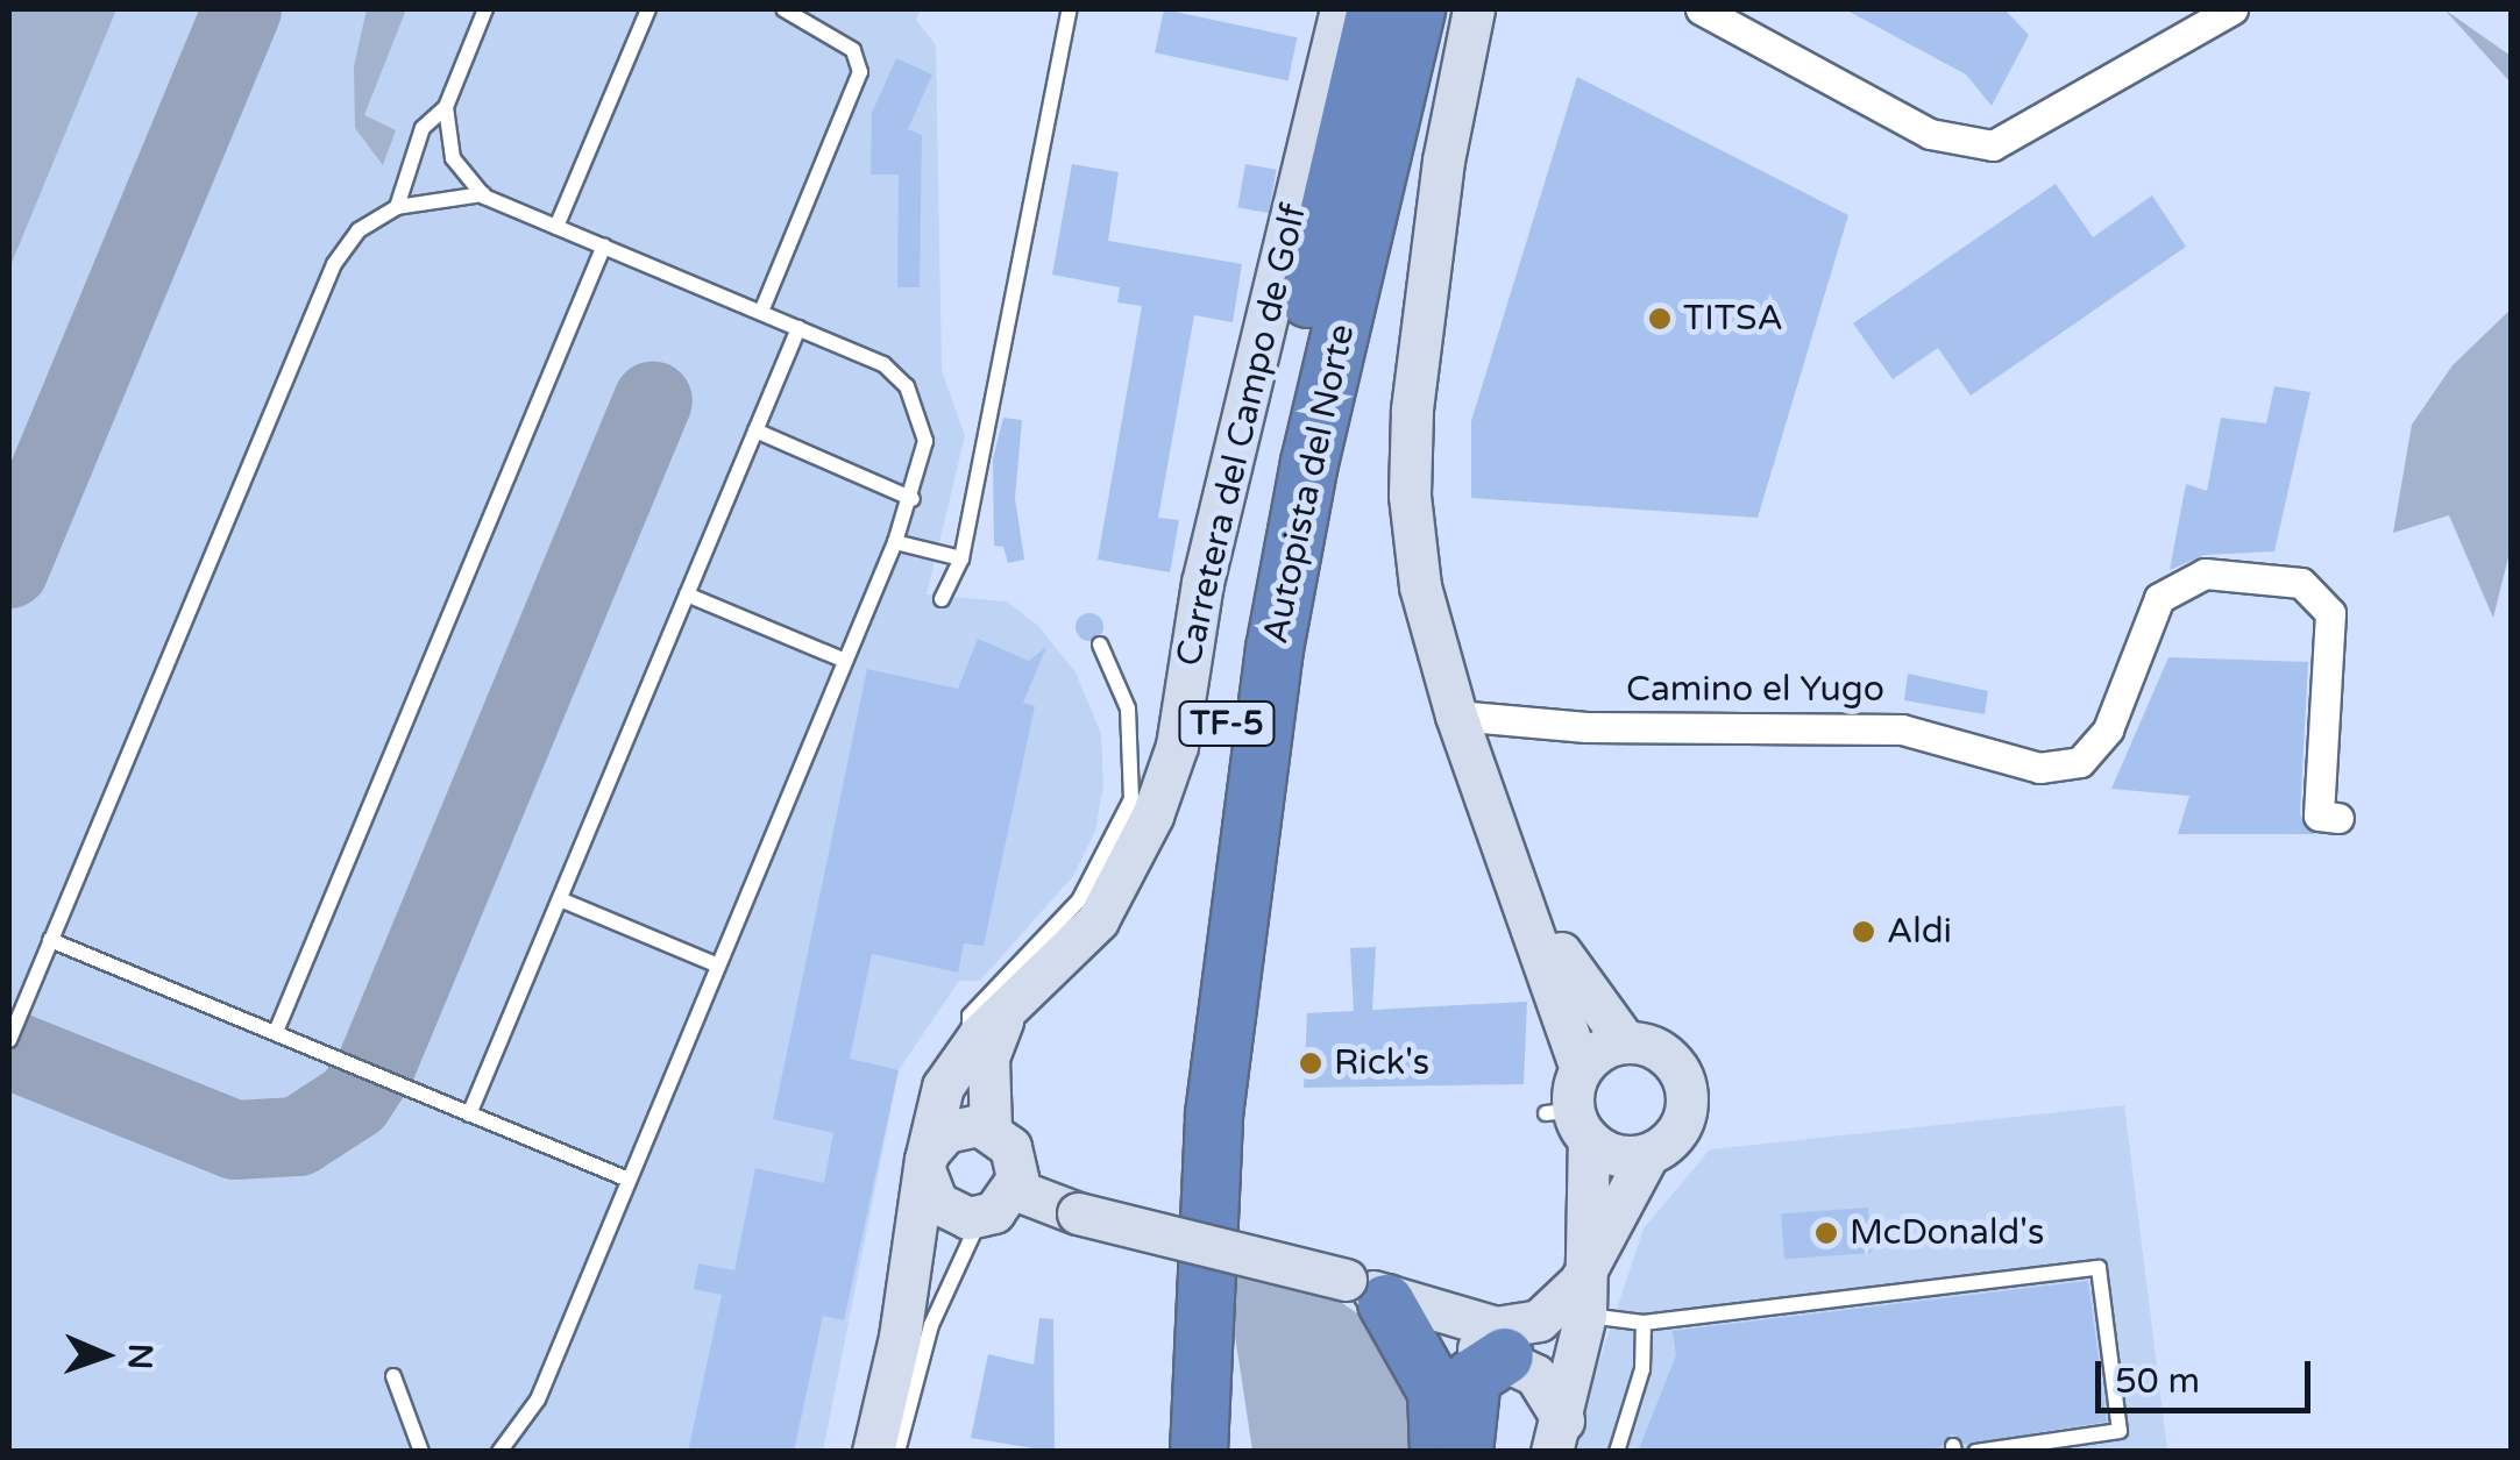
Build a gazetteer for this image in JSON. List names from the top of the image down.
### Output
{
  "streets": {
    "highway": ["Autopista del Norte", "TF-5"],
    "main road": ["Carretera del Campo de Golf"],
    "street": ["Camino el Yugo"]
  },
  "places": [
    "TITSA",
    "Aldi",
    "Rick's",
    "McDonald's"
  ],
  "scale_bar": "50 m",
  "north": "right"
}
